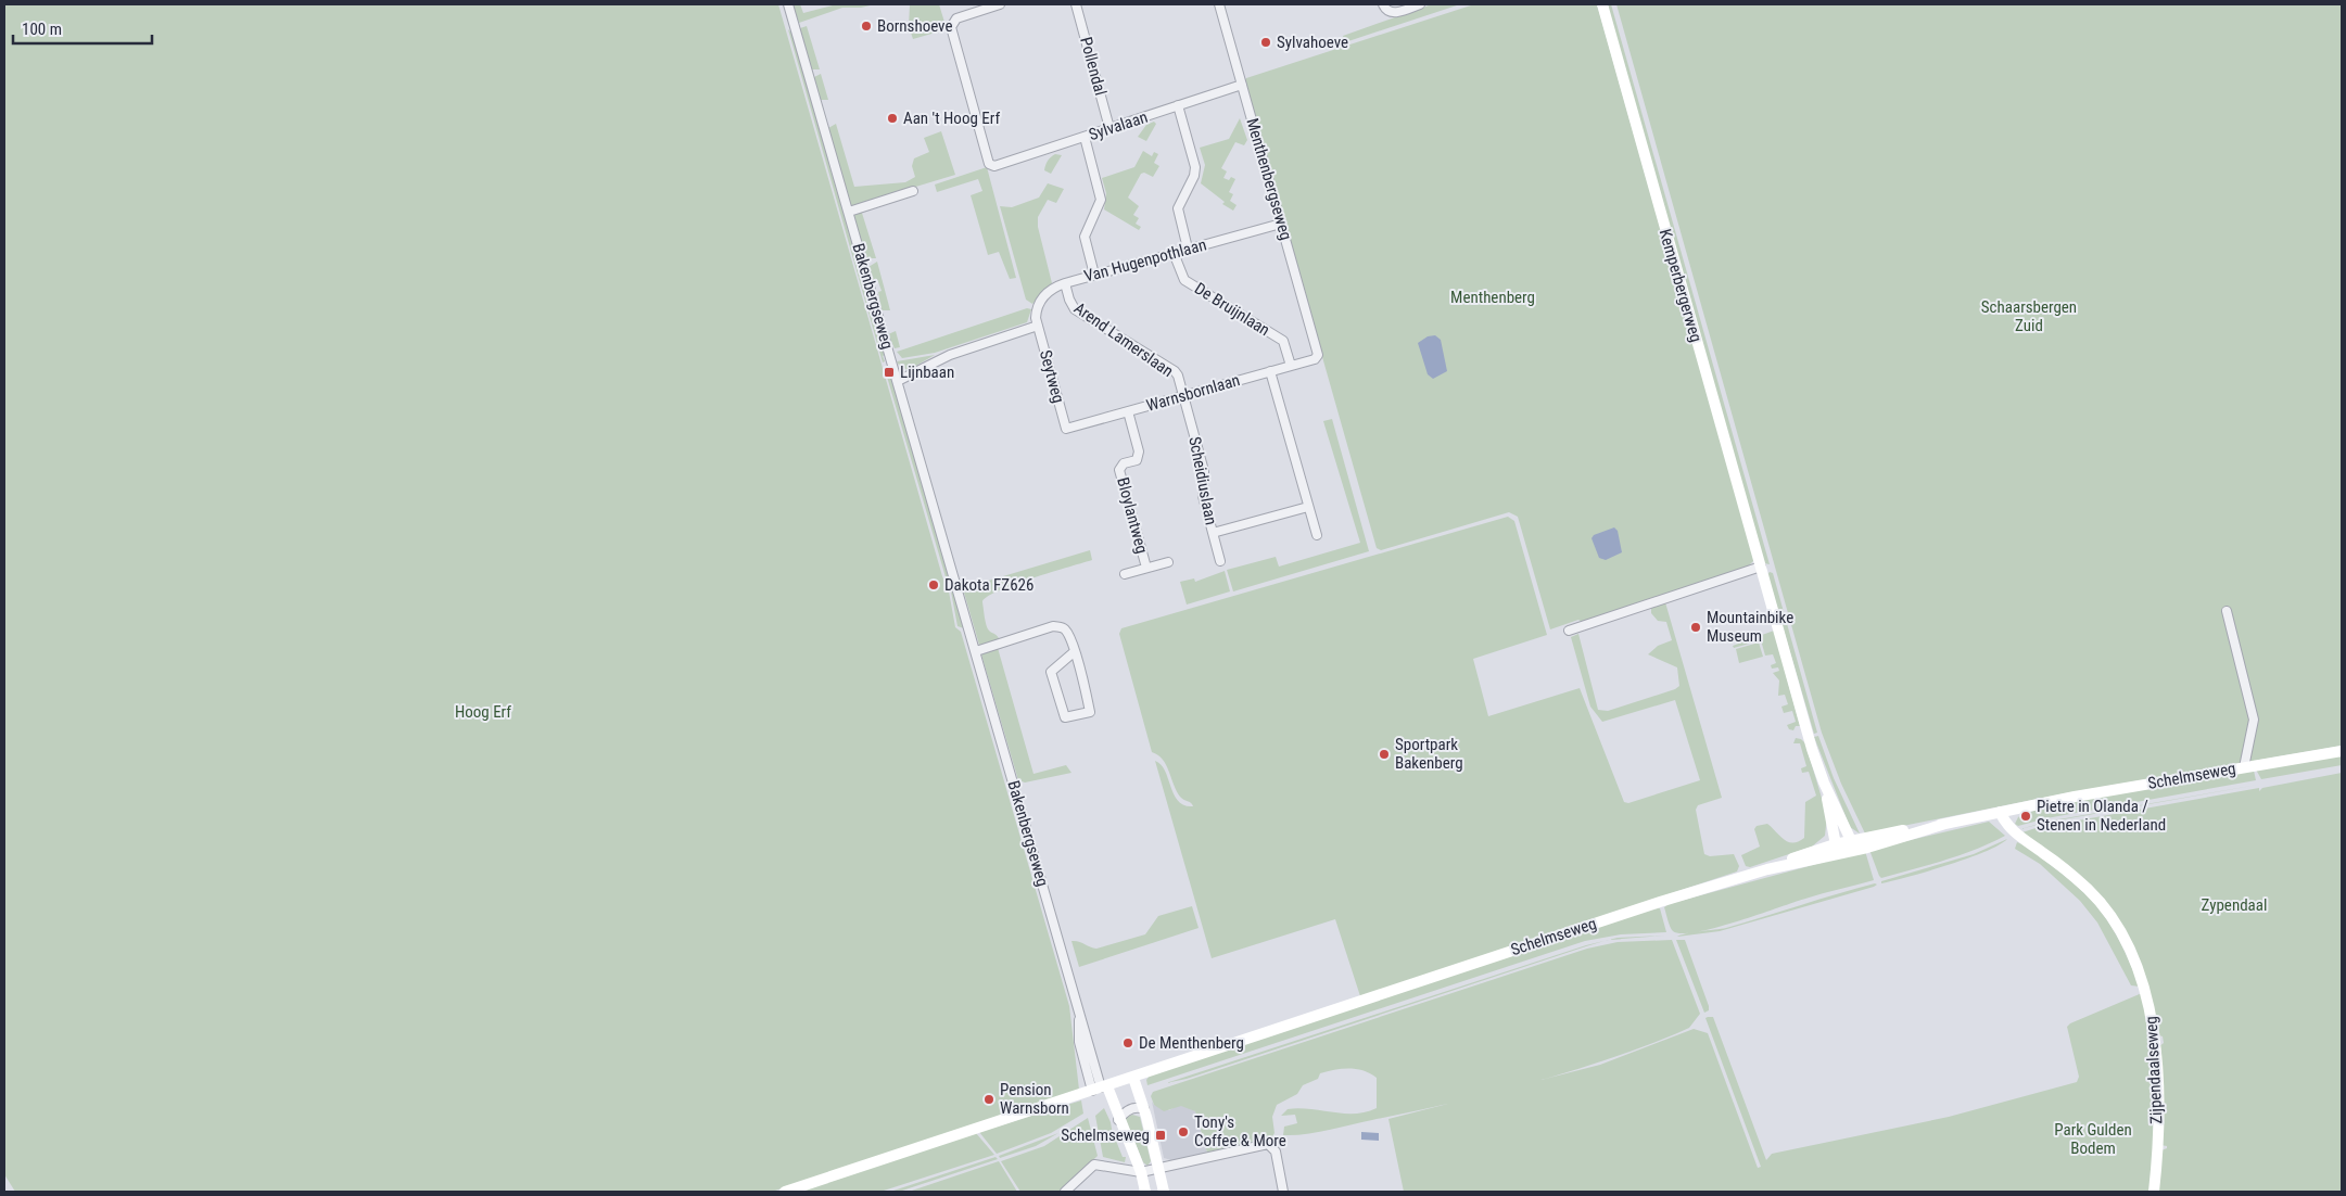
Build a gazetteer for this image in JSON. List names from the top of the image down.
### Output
{
  "streets": {
    "main road": [
      "Kemperbergerweg",
      "Bakenbergseweg",
      "Schelmseweg",
      "Zijpendaalseweg"
    ],
    "street": [
      "Pollendal",
      "Sylvalaan",
      "Menthenbergseweg",
      "Van Hugenpothlaan",
      "De Bruijnlaan",
      "Arend Lamerslaan",
      "Seytweg",
      "Warnsbornlaan",
      "Scheidiuslaan",
      "Bloylantweg"
    ]
  },
  "crossings": [
    ["Pollendal", "Sylvalaan"],
    ["Sylvalaan", "Menthenbergseweg"],
    ["Menthenbergseweg", "Van Hugenpothlaan"],
    ["Menthenbergseweg", "Warnsbornlaan"],
    ["Van Hugenpothlaan", "De Bruijnlaan"],
    ["Van Hugenpothlaan", "Arend Lamerslaan"],
    ["Van Hugenpothlaan", "Seytweg"],
    ["Kemperbergerweg", "Schelmseweg"],
    ["Bakenbergseweg", "Schelmseweg"],
    ["De Bruijnlaan", "Warnsbornlaan"],
    ["Arend Lamerslaan", "Warnsbornlaan"],
    ["Arend Lamerslaan", "Scheidiuslaan"],
    ["Seytweg", "Warnsbornlaan"],
    ["Warnsbornlaan", "Scheidiuslaan"],
    ["Warnsbornlaan", "Bloylantweg"],
    ["Schelmseweg", "Zijpendaalseweg"]
  ],
  "parks": [
    "Menthenberg",
    "Schaarsbergen Zuid",
    "Hoog Erf",
    "Zypendaal",
    "Park Gulden Bodem"
  ],
  "places": {
    "other": [
      "Bornshoeve",
      "Sylvahoeve",
      "Aan 't Hoog Erf",
      "Dakota FZ626",
      "Mountainbike Museum",
      "Sportpark Bakenberg",
      "Pietre in Olanda / Stenen in Nederland",
      "De Menthenberg",
      "Pension Warnsborn",
      "Tony's Coffee & More"
    ],
    "transit": ["Lijnbaan", "Schelmseweg"]
  },
  "scale_bar": "100 m"
}
